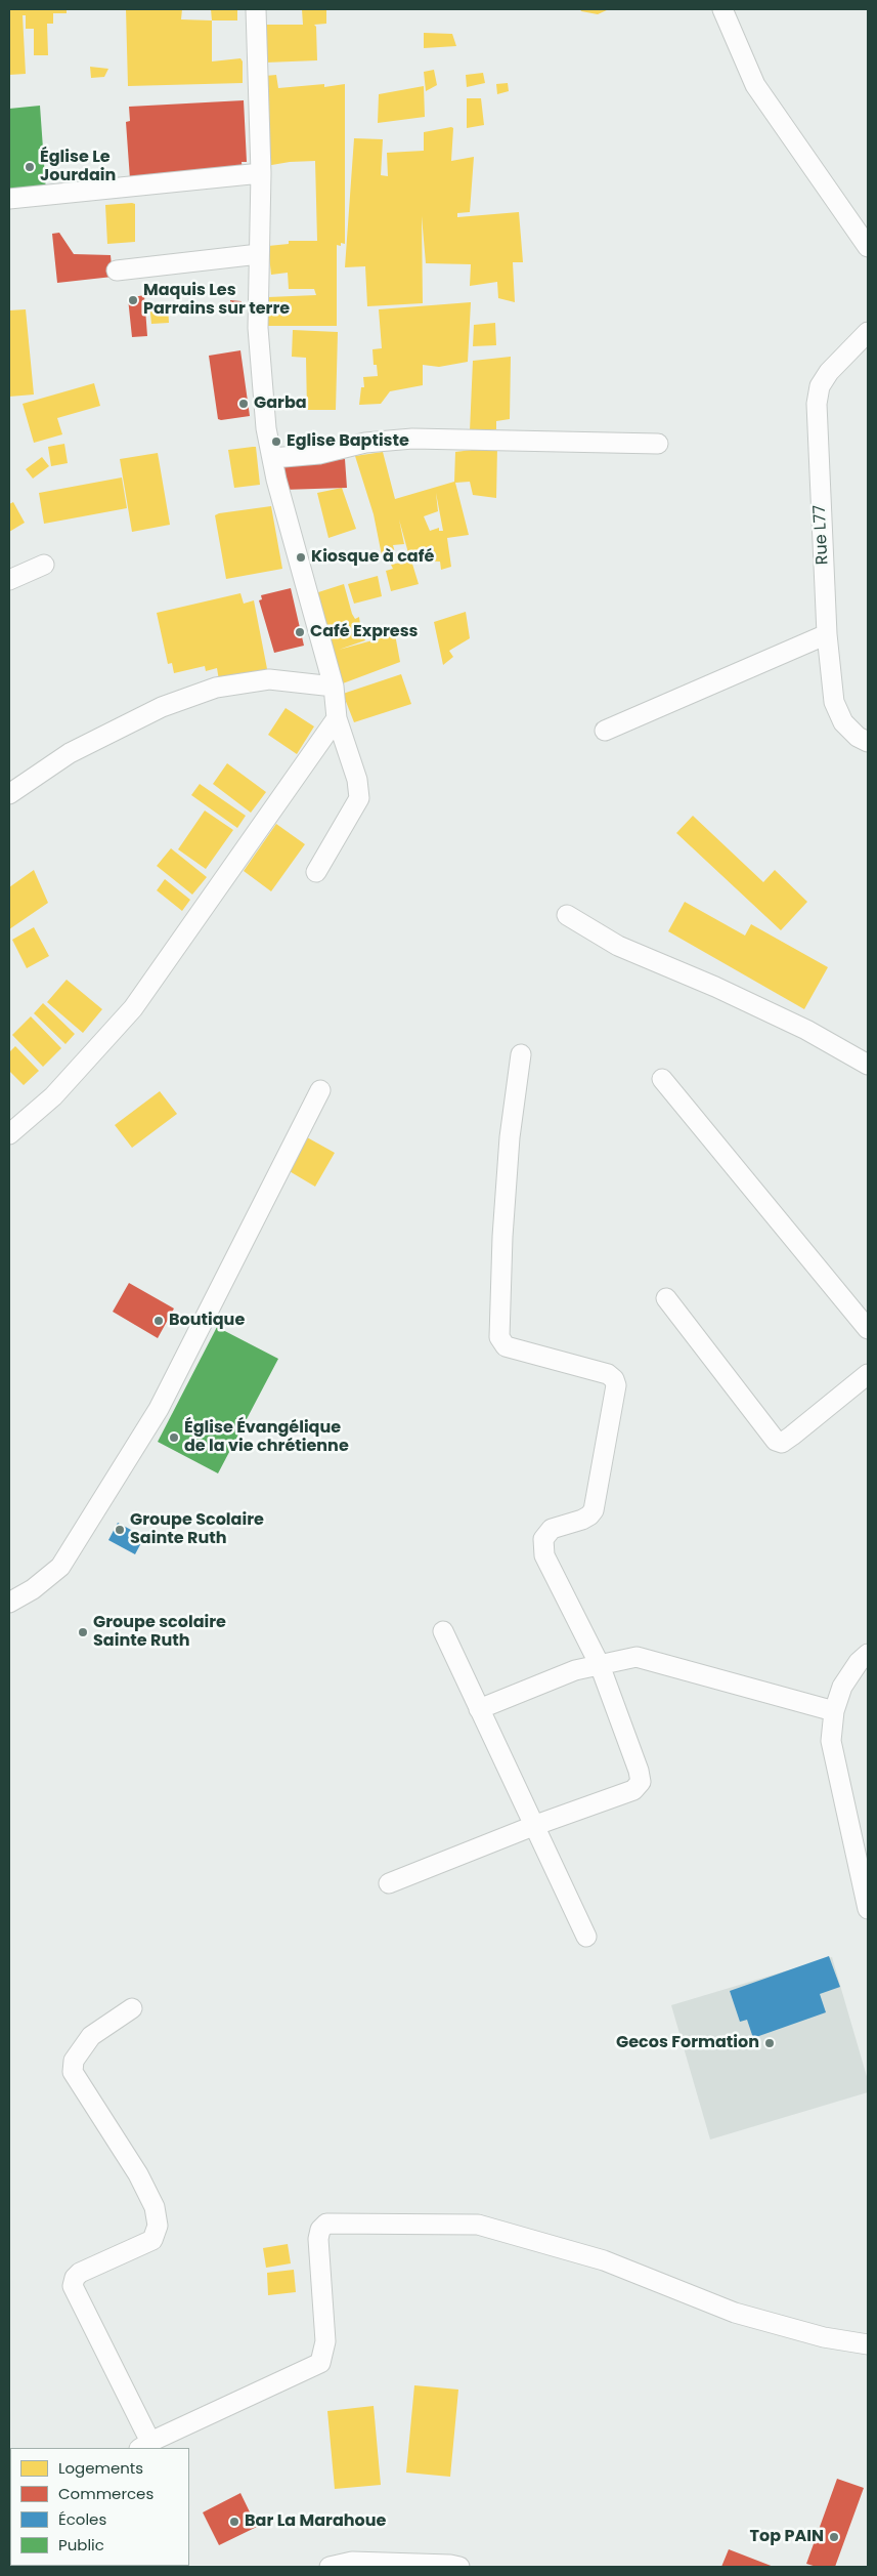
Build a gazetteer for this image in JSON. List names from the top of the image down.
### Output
{
  "streets": {
    "street": ["Rue L77"]
  },
  "places": [
    "Église Le Jourdain",
    "Maquis Les Parrains sur terre",
    "Garba",
    "Eglise Baptiste",
    "Kiosque à café",
    "Café Express",
    "Boutique",
    "Église Évangélique de la vie chrétienne",
    "Groupe Scolaire Sainte Ruth",
    "Groupe scolaire Sainte Ruth",
    "Gecos Formation",
    "Bar La Marahoue",
    "Top PAIN"
  ],
  "legend": [
    "Logements",
    "Commerces",
    "Écoles",
    "Public"
  ]
}
